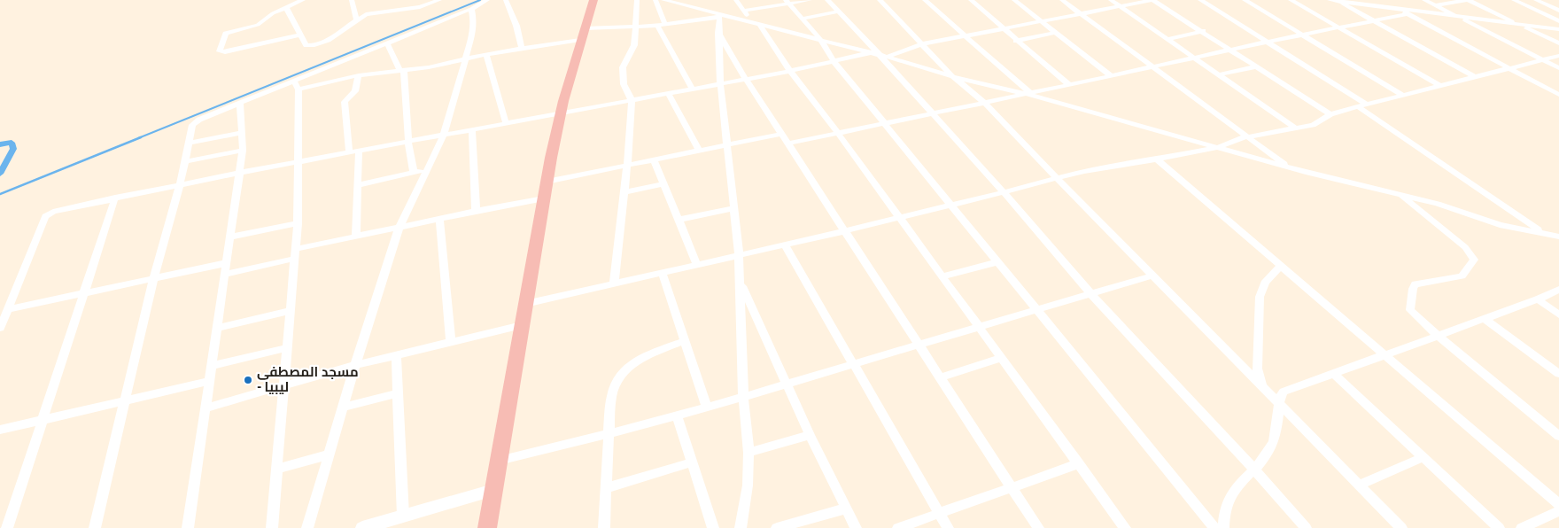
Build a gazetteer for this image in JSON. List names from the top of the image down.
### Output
{
  "places": ["مسجد المصطفى - ليبيا"]
}
